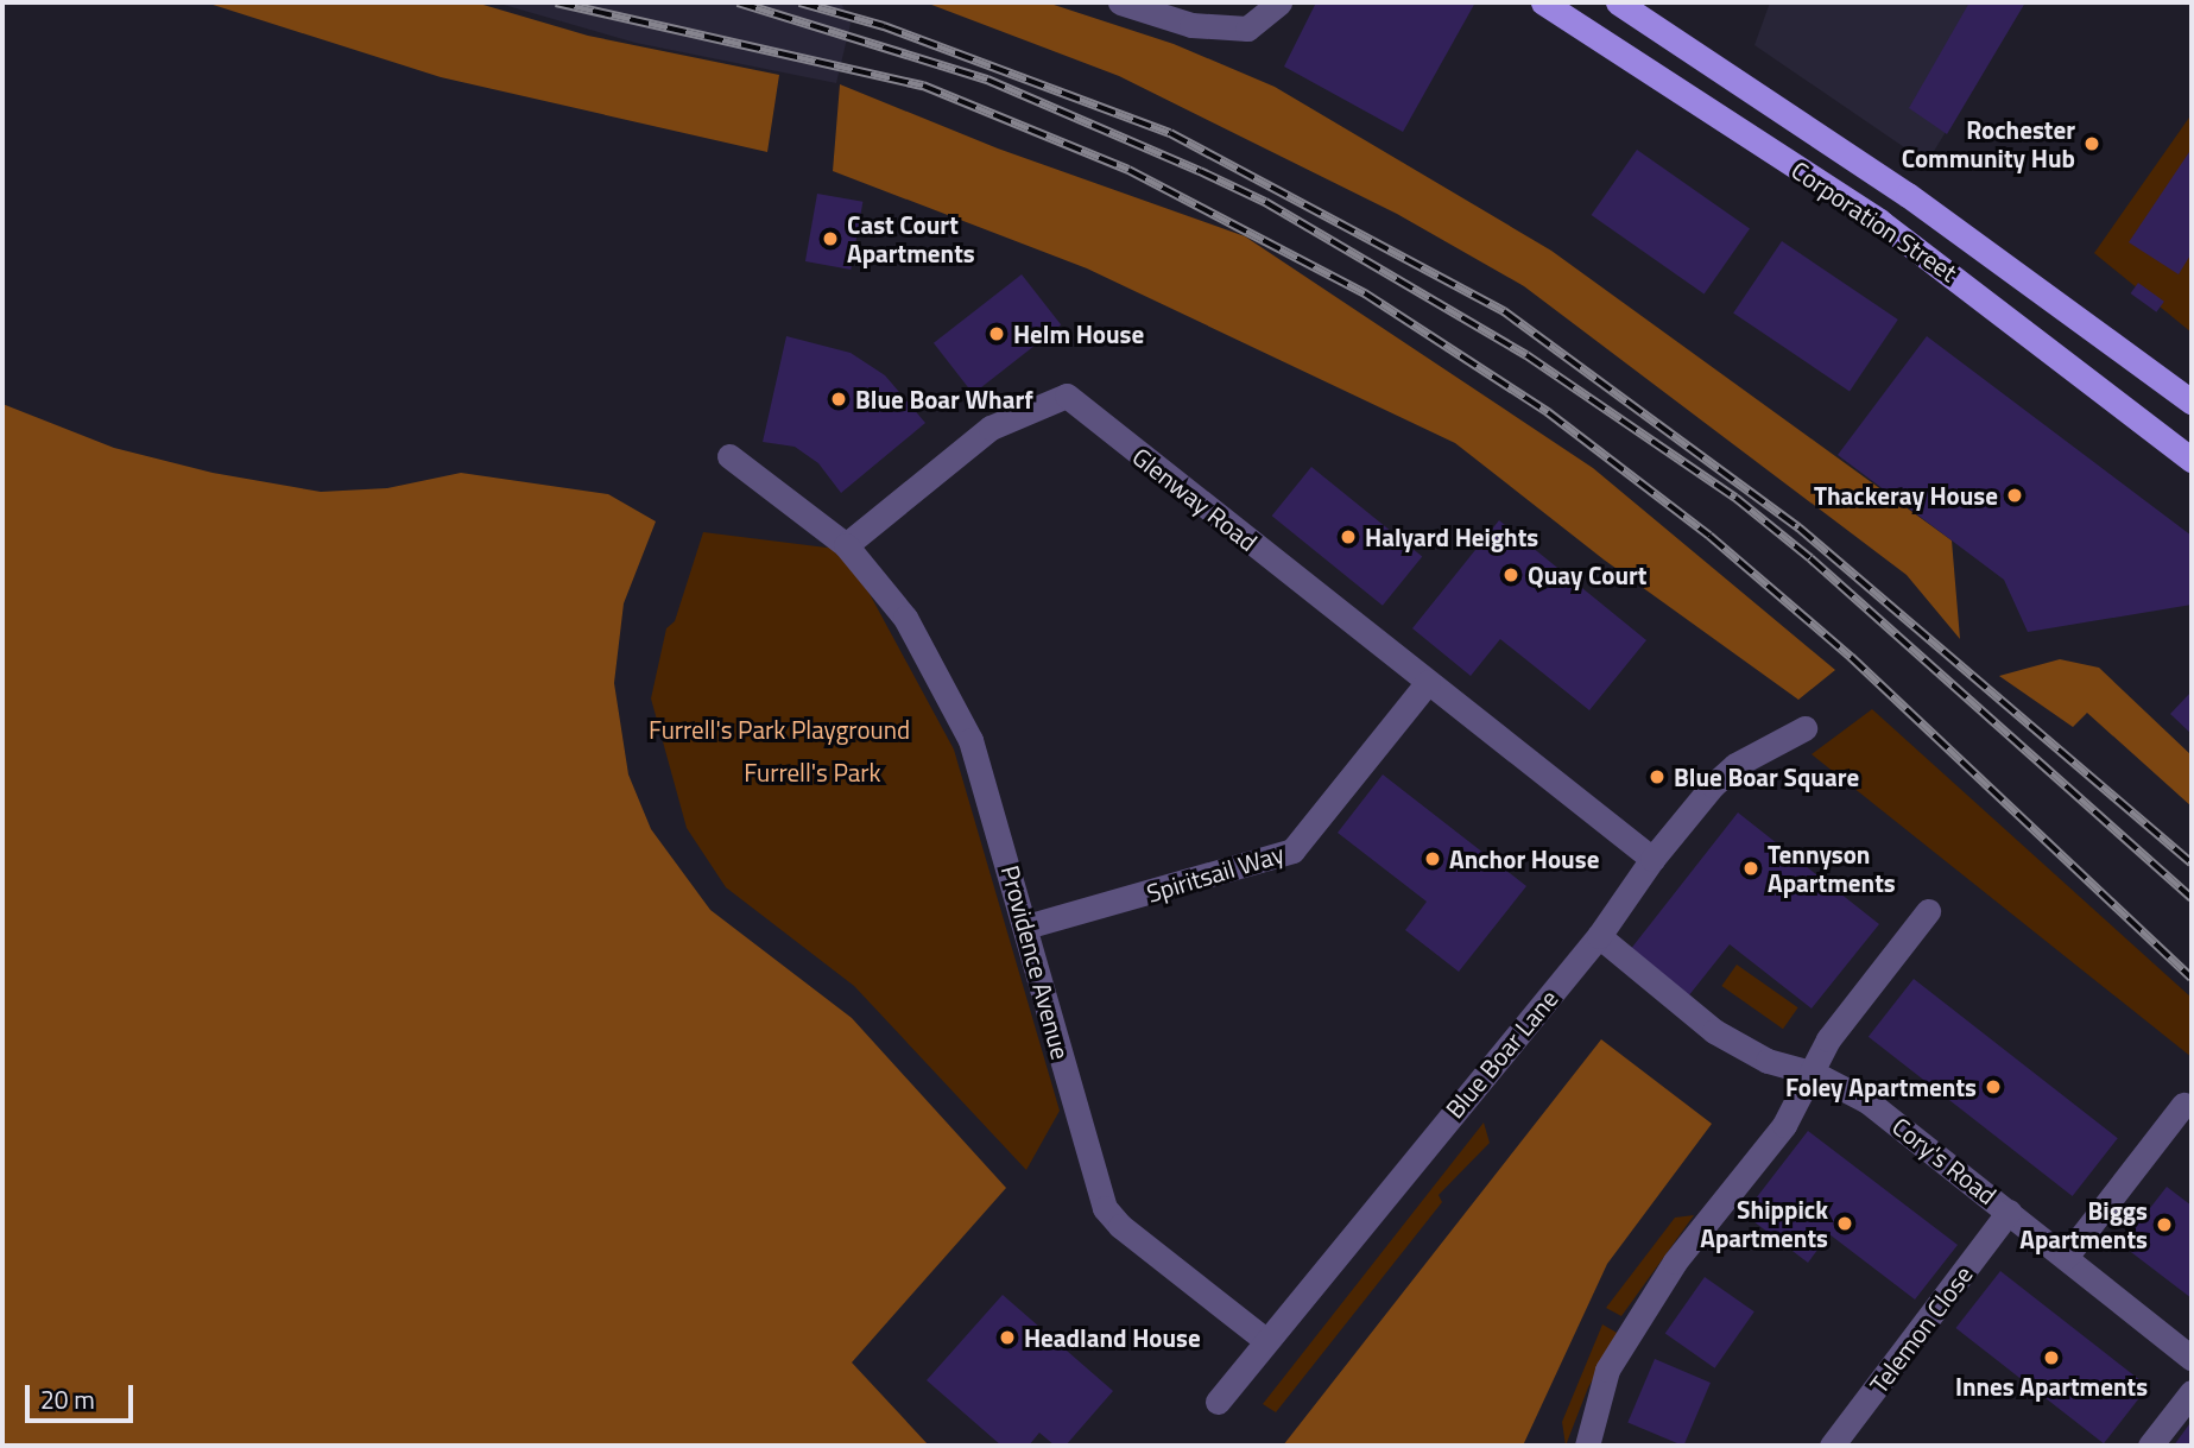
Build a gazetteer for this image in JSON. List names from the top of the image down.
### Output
{
  "streets": {
    "main road": ["Corporation Street"],
    "street": [
      "Glenway Road",
      "Spiritsail Way",
      "Providence Avenue",
      "Blue Boar Lane",
      "Cory's Road",
      "Telemon Close"
    ]
  },
  "crossings": [
    ["Glenway Road", "Spiritsail Way"],
    ["Glenway Road", "Providence Avenue"],
    ["Glenway Road", "Blue Boar Lane"],
    ["Spiritsail Way", "Providence Avenue"],
    ["Providence Avenue", "Blue Boar Lane"],
    ["Blue Boar Lane", "Cory's Road"],
    ["Cory's Road", "Telemon Close"]
  ],
  "parks": ["Furrell's Park Playground", "Furrell's Park"],
  "places": [
    "Rochester Community Hub",
    "Cast Court Apartments",
    "Helm House",
    "Blue Boar Wharf",
    "Thackeray House",
    "Halyard Heights",
    "Quay Court",
    "Blue Boar Square",
    "Anchor House",
    "Tennyson Apartments",
    "Foley Apartments",
    "Shippick Apartments",
    "Biggs Apartments",
    "Headland House",
    "Innes Apartments"
  ],
  "scale_bar": "20 m"
}
